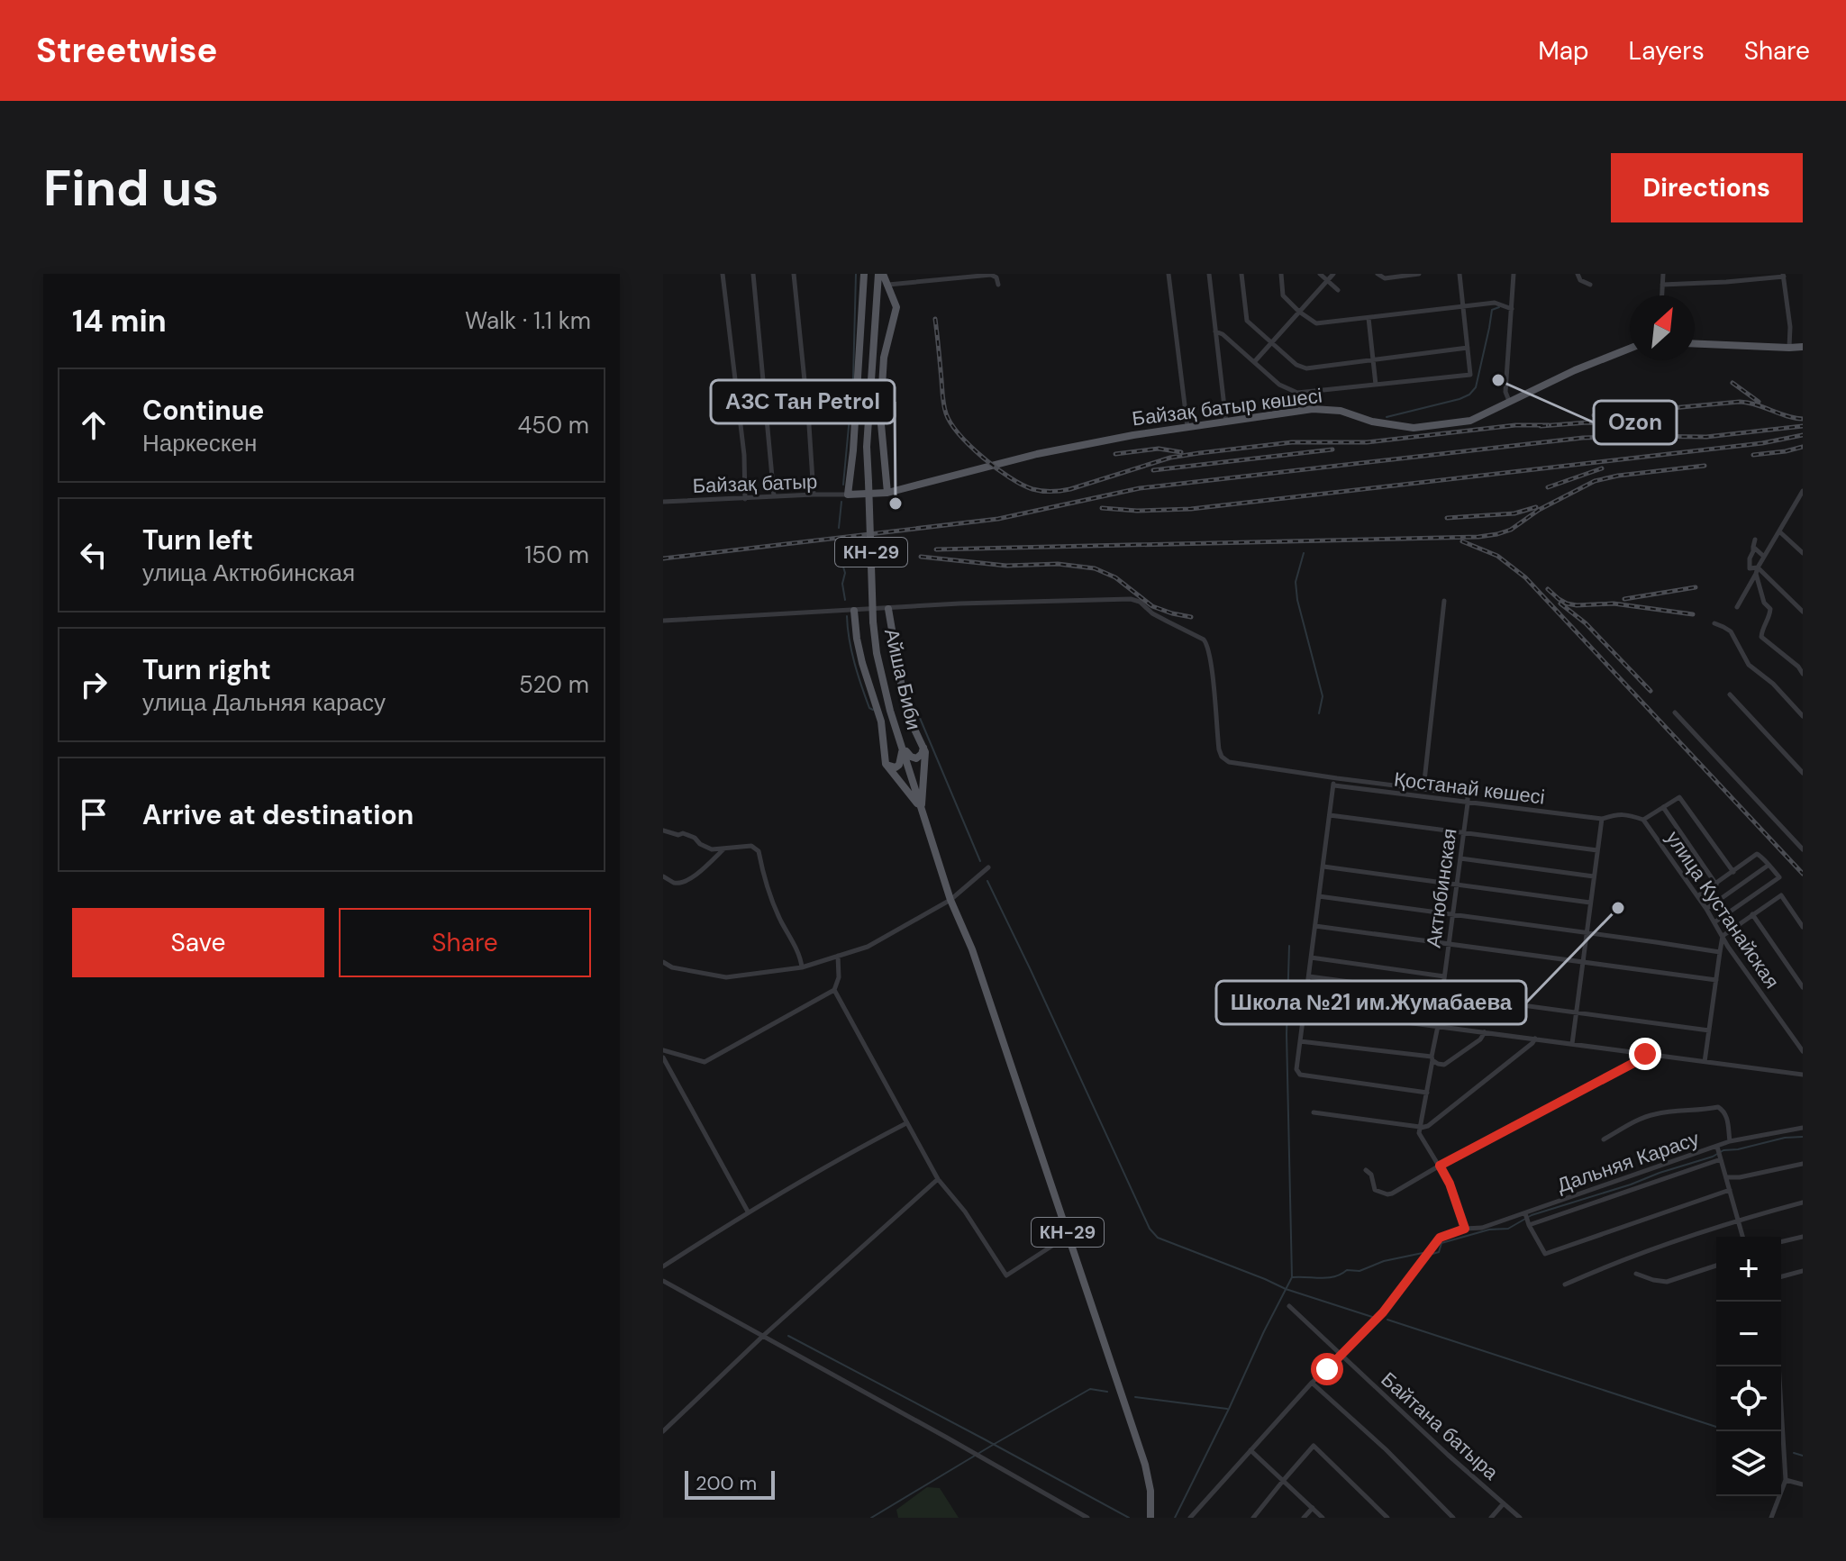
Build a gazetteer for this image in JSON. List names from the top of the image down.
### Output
{
  "streets": {
    "main road": ["Байзақ батыр көшесі", "КН-29", "Айша Биби"],
    "street": [
      "Байзақ батыр",
      "Қостанай көшесі",
      "Актюбинская",
      "улица Кустанайская",
      "Дальняя Карасу",
      "Байтана батыра"
    ]
  },
  "crossings": [
    ["Байзақ батыр көшесі", "Байзақ батыр"],
    ["КН-29", "Айша Биби"],
    ["Қостанай көшесі", "Актюбинская"],
    ["Қостанай көшесі", "улица Кустанайская"],
    ["Дальняя Карасу", "Байтана батыра"]
  ],
  "places": ["Ozon", "АЗС Тан Petrol", "Школа №21 им.Жумабаева"],
  "scale_bar": "200 m",
  "north": "top right",
  "page": {
    "header": "Streetwise",
    "nav": ["Map", "Layers", "Share"],
    "buttons": [
      "Directions",
      ["Save", "Share"]
    ],
    "title": "Find us",
    "heading": ["14 min", "Walk · 1.1 km"],
    "list": [
      ["Continue", "Наркескен", "450 m"],
      ["Turn left", "улица Актюбинская", "150 m"],
      ["Turn right", "улица Дальняя карасу", "520 m"],
      "Arrive at destination"
    ],
    "map_buttons": ["+", "−"],
    "scale": "200 m"
  }
}
